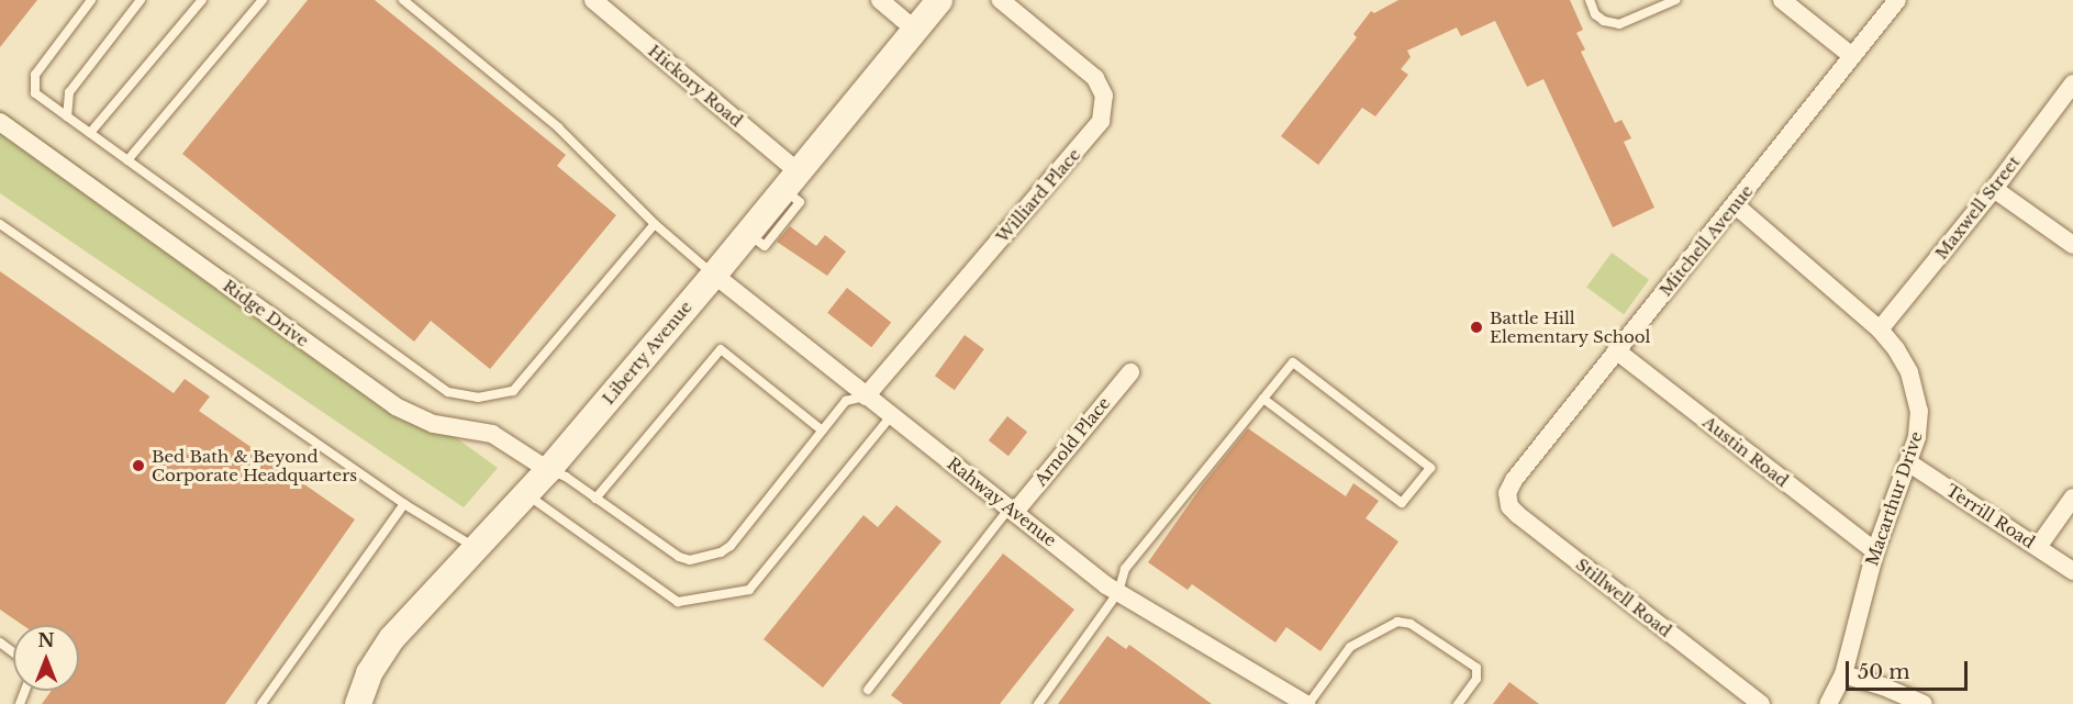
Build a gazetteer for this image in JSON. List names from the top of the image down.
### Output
{
  "streets": {
    "street": [
      "Hickory Road",
      "Williard Place",
      "Maxwell Street",
      "Mitchell Avenue",
      "Ridge Drive",
      "Liberty Avenue",
      "Arnold Place",
      "Austin Road",
      "Macarthur Drive",
      "Rahway Avenue",
      "Terrill Road",
      "Stillwell Road"
    ]
  },
  "crossings": [
    ["Hickory Road", "Liberty Avenue"],
    ["Williard Place", "Rahway Avenue"],
    ["Maxwell Street", "Macarthur Drive"],
    ["Mitchell Avenue", "Austin Road"],
    ["Mitchell Avenue", "Macarthur Drive"],
    ["Mitchell Avenue", "Stillwell Road"],
    ["Ridge Drive", "Liberty Avenue"],
    ["Liberty Avenue", "Rahway Avenue"],
    ["Arnold Place", "Rahway Avenue"],
    ["Austin Road", "Macarthur Drive"],
    ["Macarthur Drive", "Terrill Road"]
  ],
  "places": ["Battle Hill Elementary School", "Bed Bath & Beyond Corporate Headquarters"],
  "scale_bar": "50 m",
  "north": "top"
}
